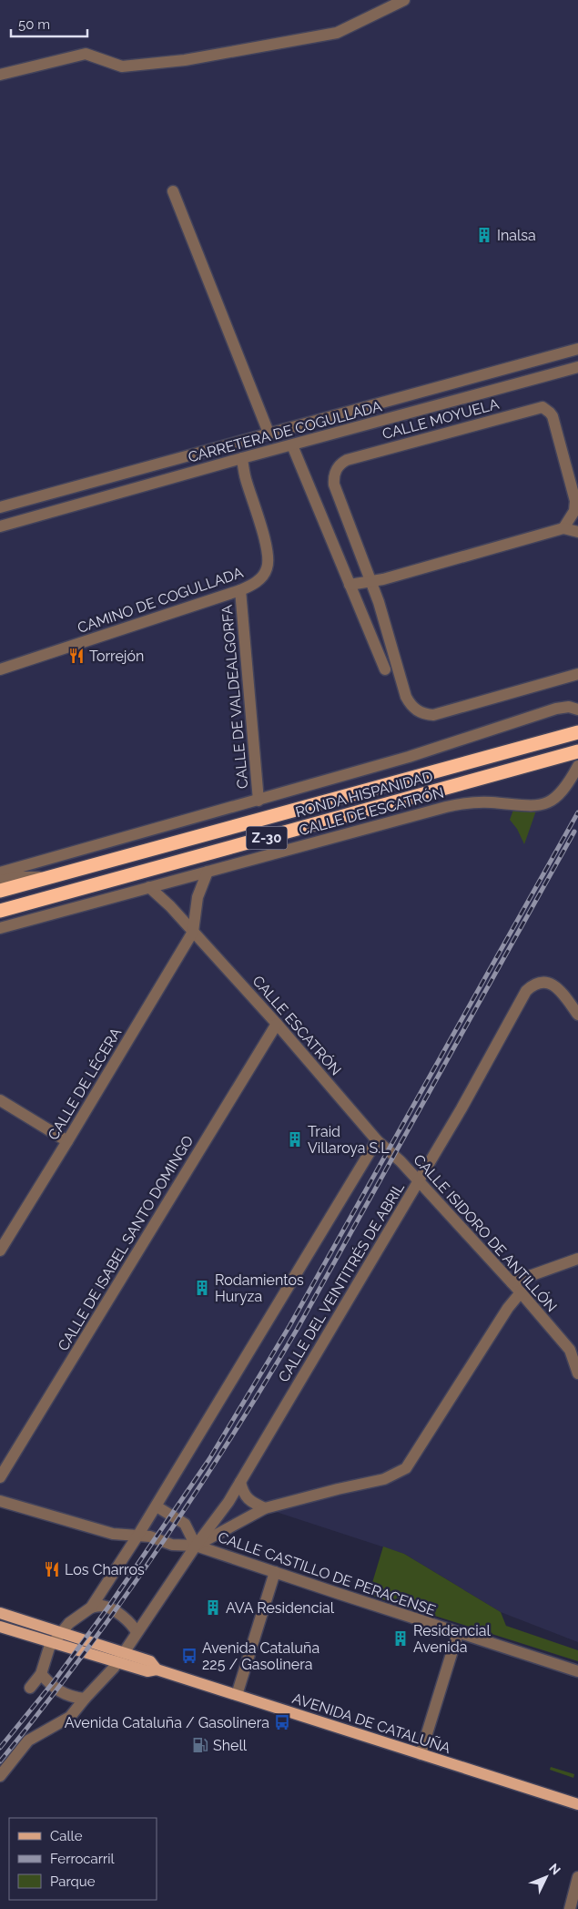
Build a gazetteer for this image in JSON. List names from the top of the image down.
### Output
{
  "streets": {
    "highway": ["RONDA HISPANIDAD", "Z-30"],
    "main road": ["AVENIDA DE CATALUÑA"],
    "street": [
      "CALLE MOYUELA",
      "CARRETERA DE COGULLADA",
      "CAMINO DE COGULLADA",
      "CALLE DE VALDEALGORFA",
      "CALLE DE ESCATRÓN",
      "CALLE ESCATRÓN",
      "CALLE DE LÉCERA",
      "CALLE ISIDORO DE ANTILLÓN",
      "CALLE DE ISABEL SANTO DOMINGO",
      "CALLE DEL VEINTITRÉS DE ABRIL",
      "CALLE CASTILLO DE PERACENSE"
    ]
  },
  "crossings": [
    ["CARRETERA DE COGULLADA", "CAMINO DE COGULLADA"],
    ["CAMINO DE COGULLADA", "CALLE DE VALDEALGORFA"],
    ["CALLE DE ESCATRÓN", "CALLE ESCATRÓN"],
    ["CALLE ESCATRÓN", "CALLE DE LÉCERA"],
    ["CALLE ESCATRÓN", "CALLE ISIDORO DE ANTILLÓN"],
    ["CALLE ESCATRÓN", "CALLE DE ISABEL SANTO DOMINGO"],
    ["CALLE ISIDORO DE ANTILLÓN", "CALLE DEL VEINTITRÉS DE ABRIL"],
    ["CALLE DEL VEINTITRÉS DE ABRIL", "CALLE CASTILLO DE PERACENSE"],
    ["CALLE DEL VEINTITRÉS DE ABRIL", "AVENIDA DE CATALUÑA"]
  ],
  "places": {
    "building": [
      "Inalsa",
      "Traid Villaroya S.L",
      "Rodamientos Huryza",
      "AVA Residencial",
      "Residencial Avenida"
    ],
    "restaurant": ["Torrejón", "Los Charros"],
    "bus stop": ["Avenida Cataluña 225 / Gasolinera", "Avenida Cataluña / Gasolinera"],
    "fuel station": ["Shell"]
  },
  "legend": ["Calle", "Ferrocarril", "Parque"],
  "scale_bar": "50 m",
  "north": "top right"
}
